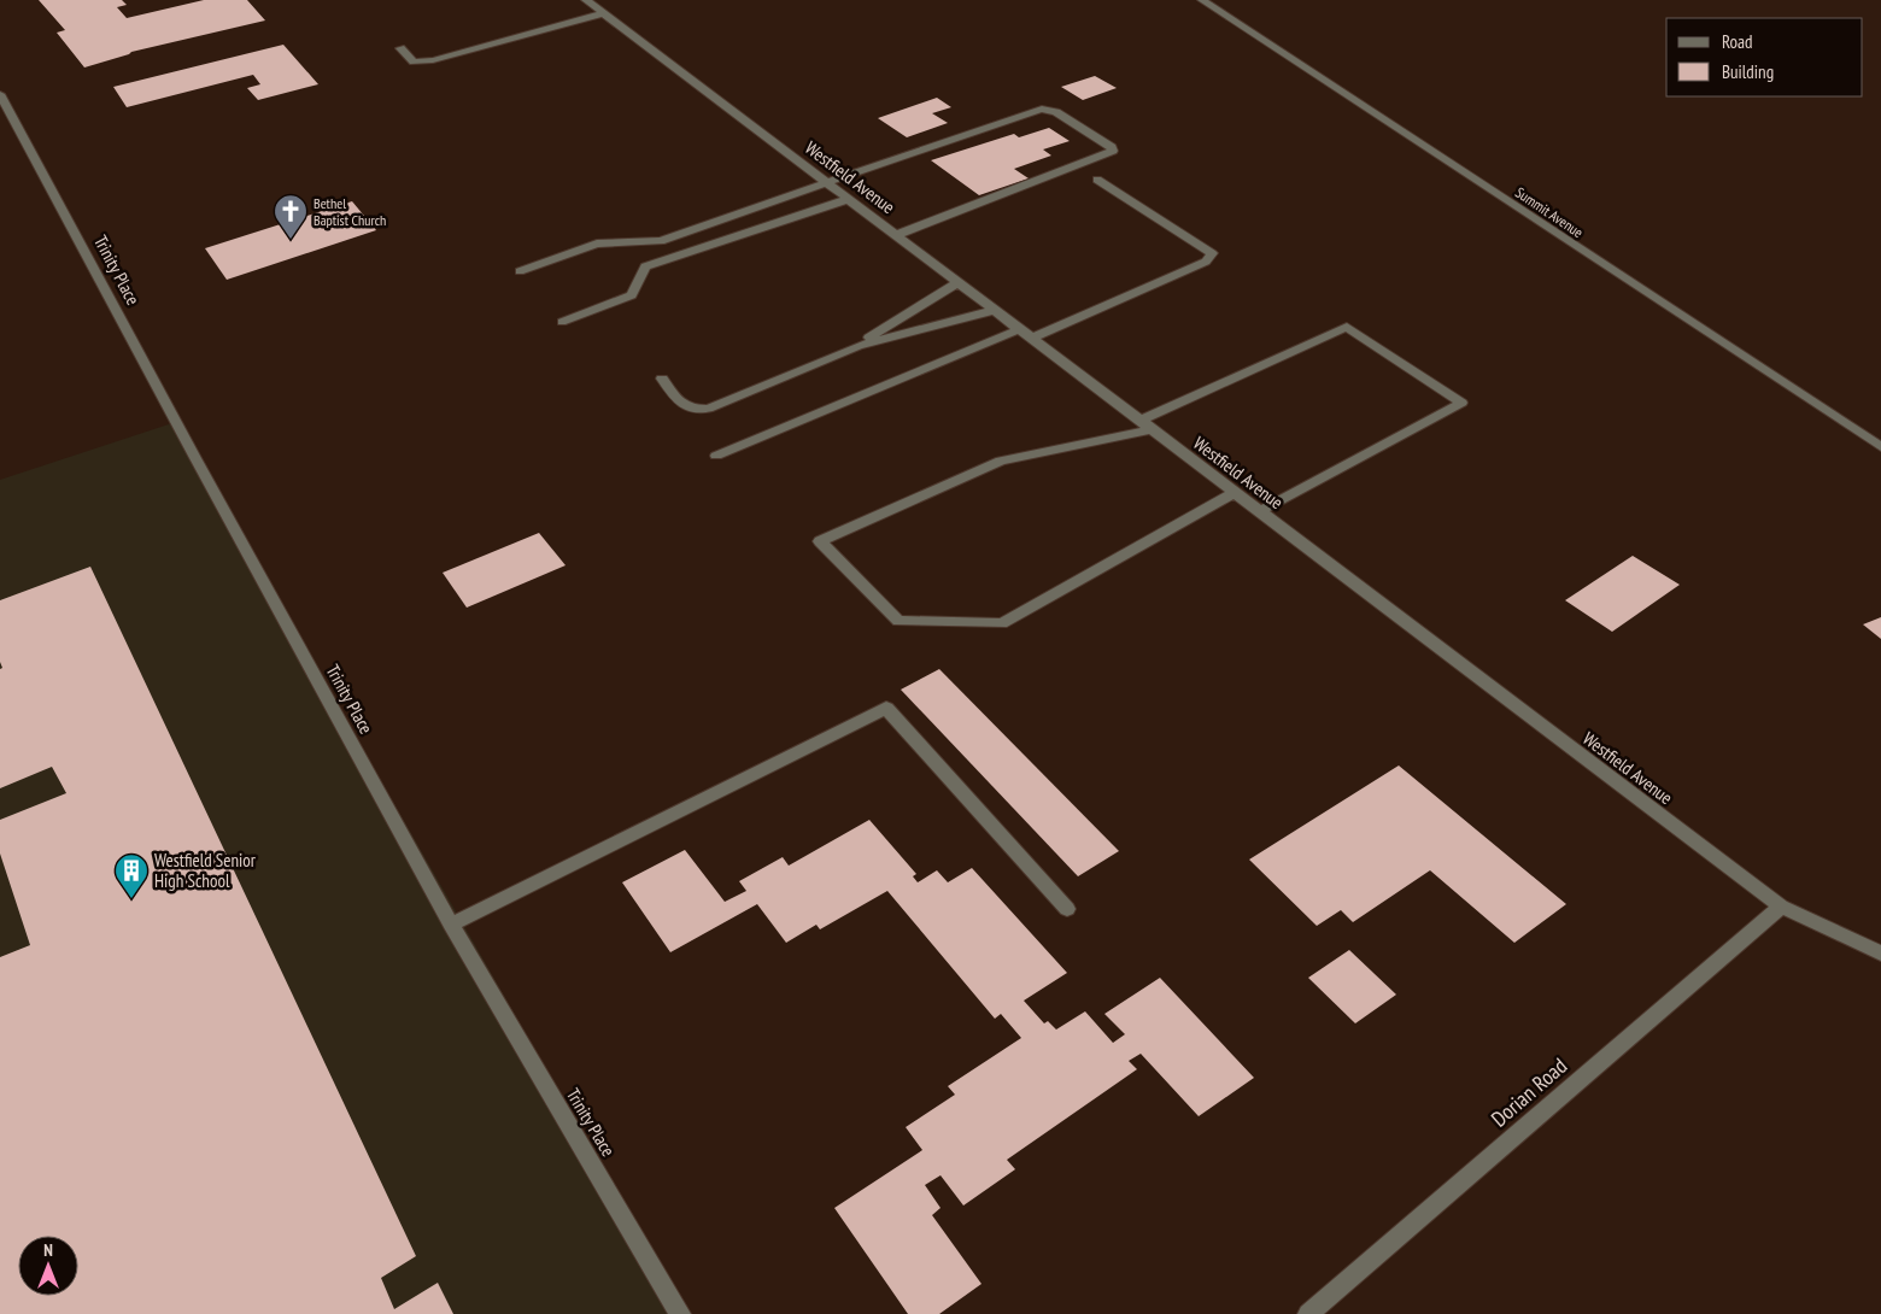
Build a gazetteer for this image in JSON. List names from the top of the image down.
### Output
{
  "streets": {
    "street": [
      "Westfield Avenue",
      "Summit Avenue",
      "Trinity Place",
      "Dorian Road"
    ]
  },
  "crossings": [
    ["Westfield Avenue", "Dorian Road"]
  ],
  "places": {
    "church": ["Bethel Baptist Church"],
    "building": ["Westfield Senior High School"]
  },
  "legend": ["Road", "Building"],
  "north": "top"
}
